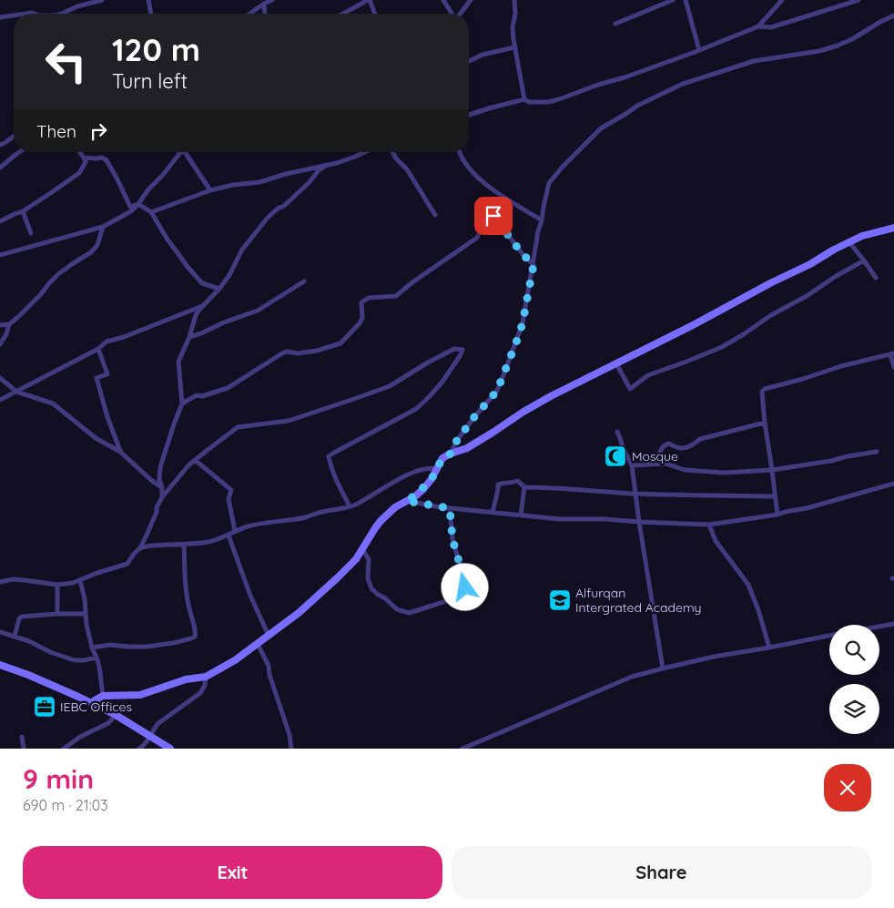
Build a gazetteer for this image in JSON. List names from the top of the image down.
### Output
{
  "places": {
    "mosque": ["Mosque"],
    "school or university": ["Alfurqan Intergrated Academy"],
    "office": ["IEBC Offices"]
  },
  "page": {
    "turn": ["120 m", "Turn left"],
    "then": "Then",
    "heading": ["9 min", "690 m · 21:03"],
    "buttons": ["Exit", "Share"]
  }
}
